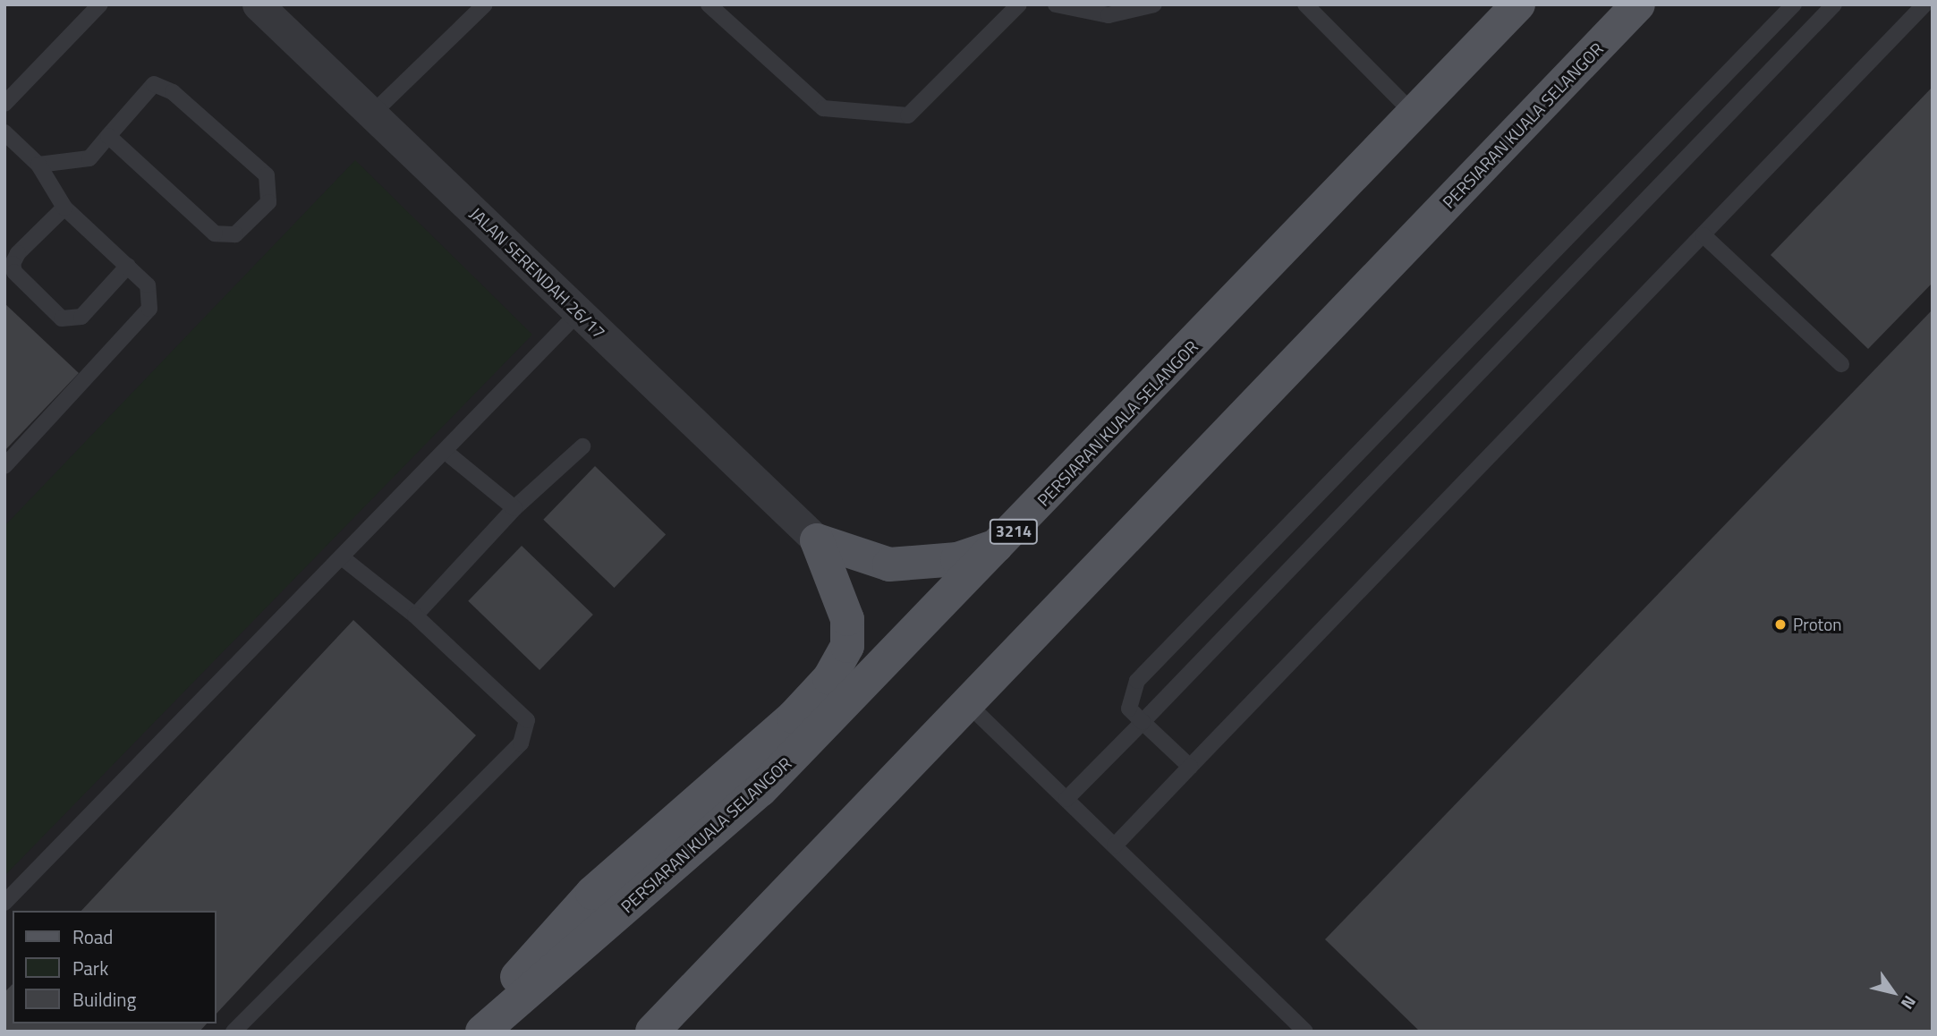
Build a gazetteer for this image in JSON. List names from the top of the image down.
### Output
{
  "streets": {
    "main road": ["PERSIARAN KUALA SELANGOR", "3214"],
    "street": ["JALAN SERENDAH 26/17"]
  },
  "places": ["Proton"],
  "legend": ["Road", "Park", "Building"],
  "north": "bottom right"
}
